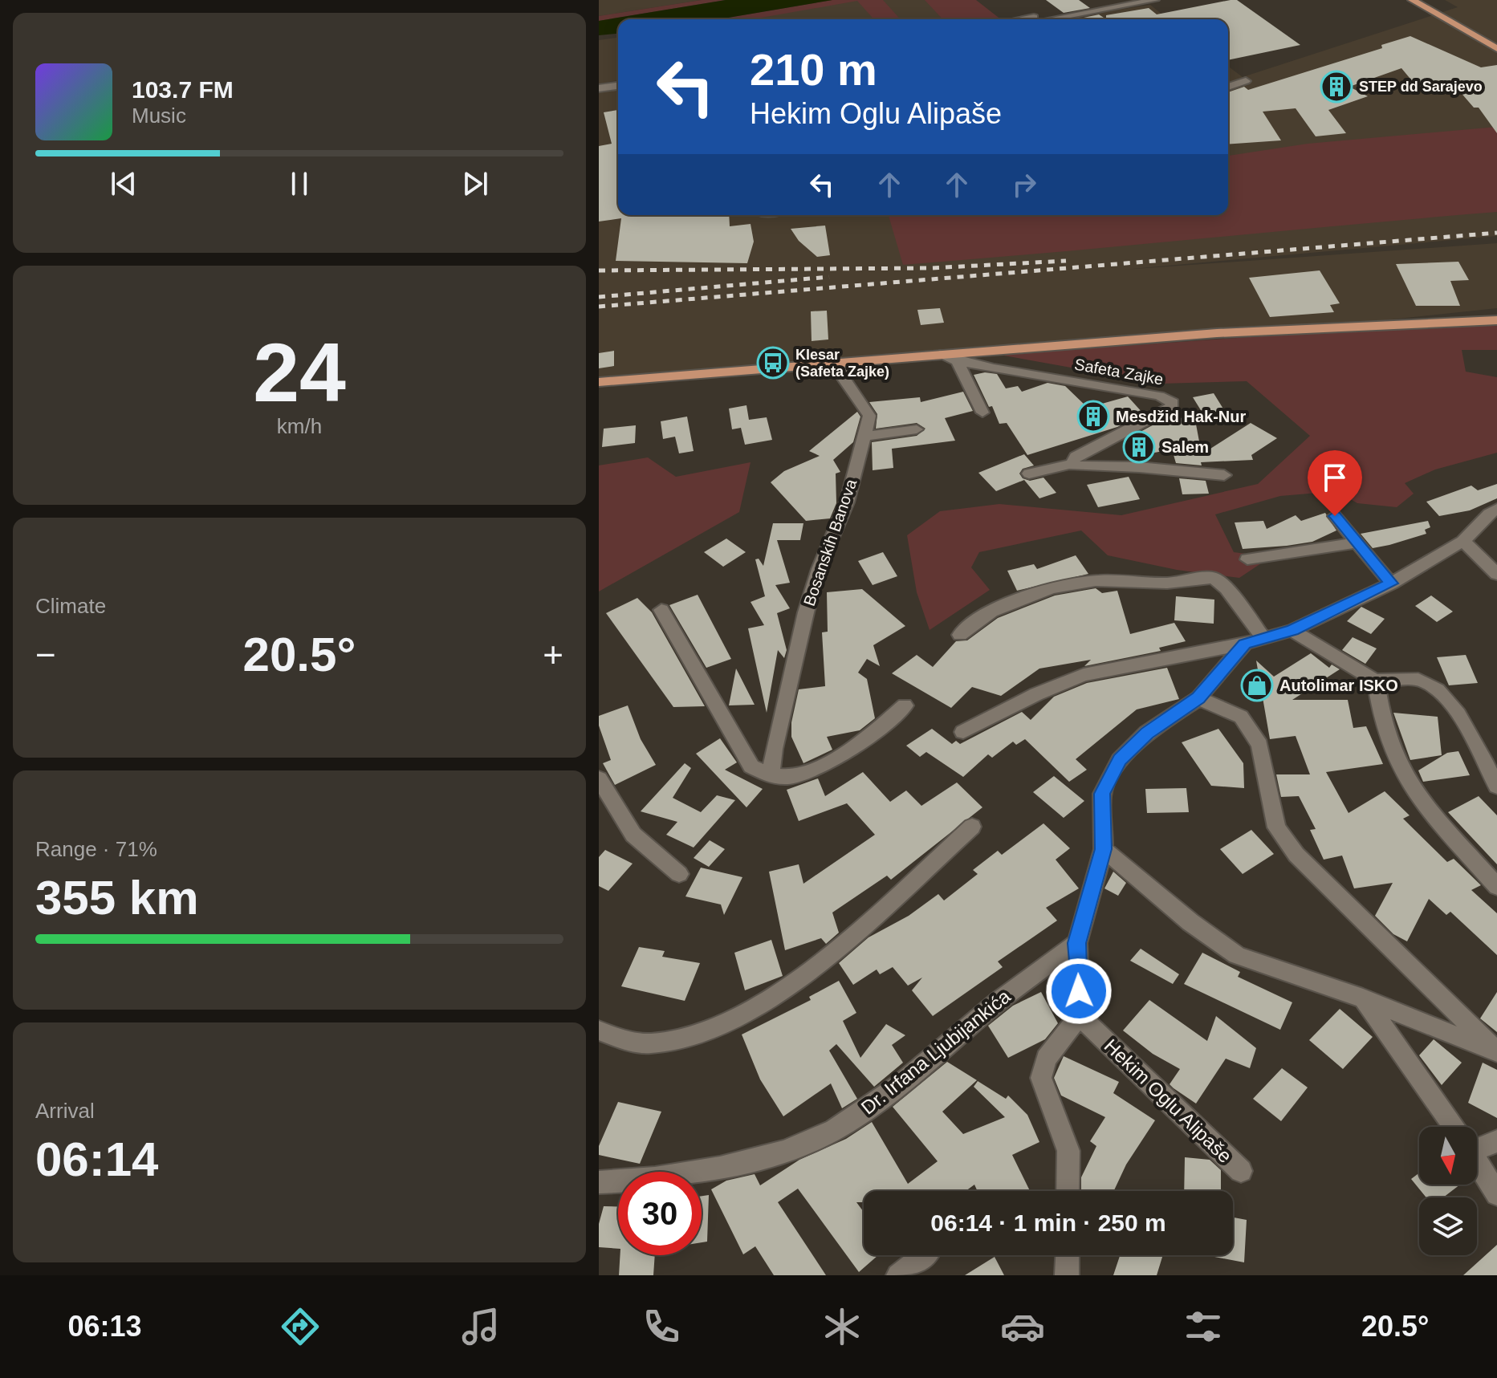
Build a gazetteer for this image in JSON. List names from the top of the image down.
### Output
{
  "streets": {
    "main road": ["Safeta Zajke"],
    "street": ["Bosanskih Banova", "Dr. Irfana Ljubijankića", "Hekim Oglu Alipaše"]
  },
  "crossings": [
    ["Safeta Zajke", "Bosanskih Banova"]
  ],
  "places": {
    "building": ["STEP dd Sarajevo", "Mesdžid Hak-Nur", "Salem"],
    "bus stop": ["Klesar (Safeta Zajke)"],
    "shop": ["Autolimar ISKO"]
  },
  "north": "bottom",
  "page": {
    "turn": ["210 m", "Hekim Oglu Alipaše"],
    "song": ["103.7 FM", "Music"],
    "tile": [
      ["24", "km/h"],
      "Climate",
      ["Range · 71%", "355 km"],
      ["Arrival", "06:14"]
    ],
    "heat": ["−", "20.5°", "+"],
    "limit": "30",
    "trip": "06:14 · 1 min · 250 m",
    "tabs": ["06:13", "20.5°"]
  }
}
